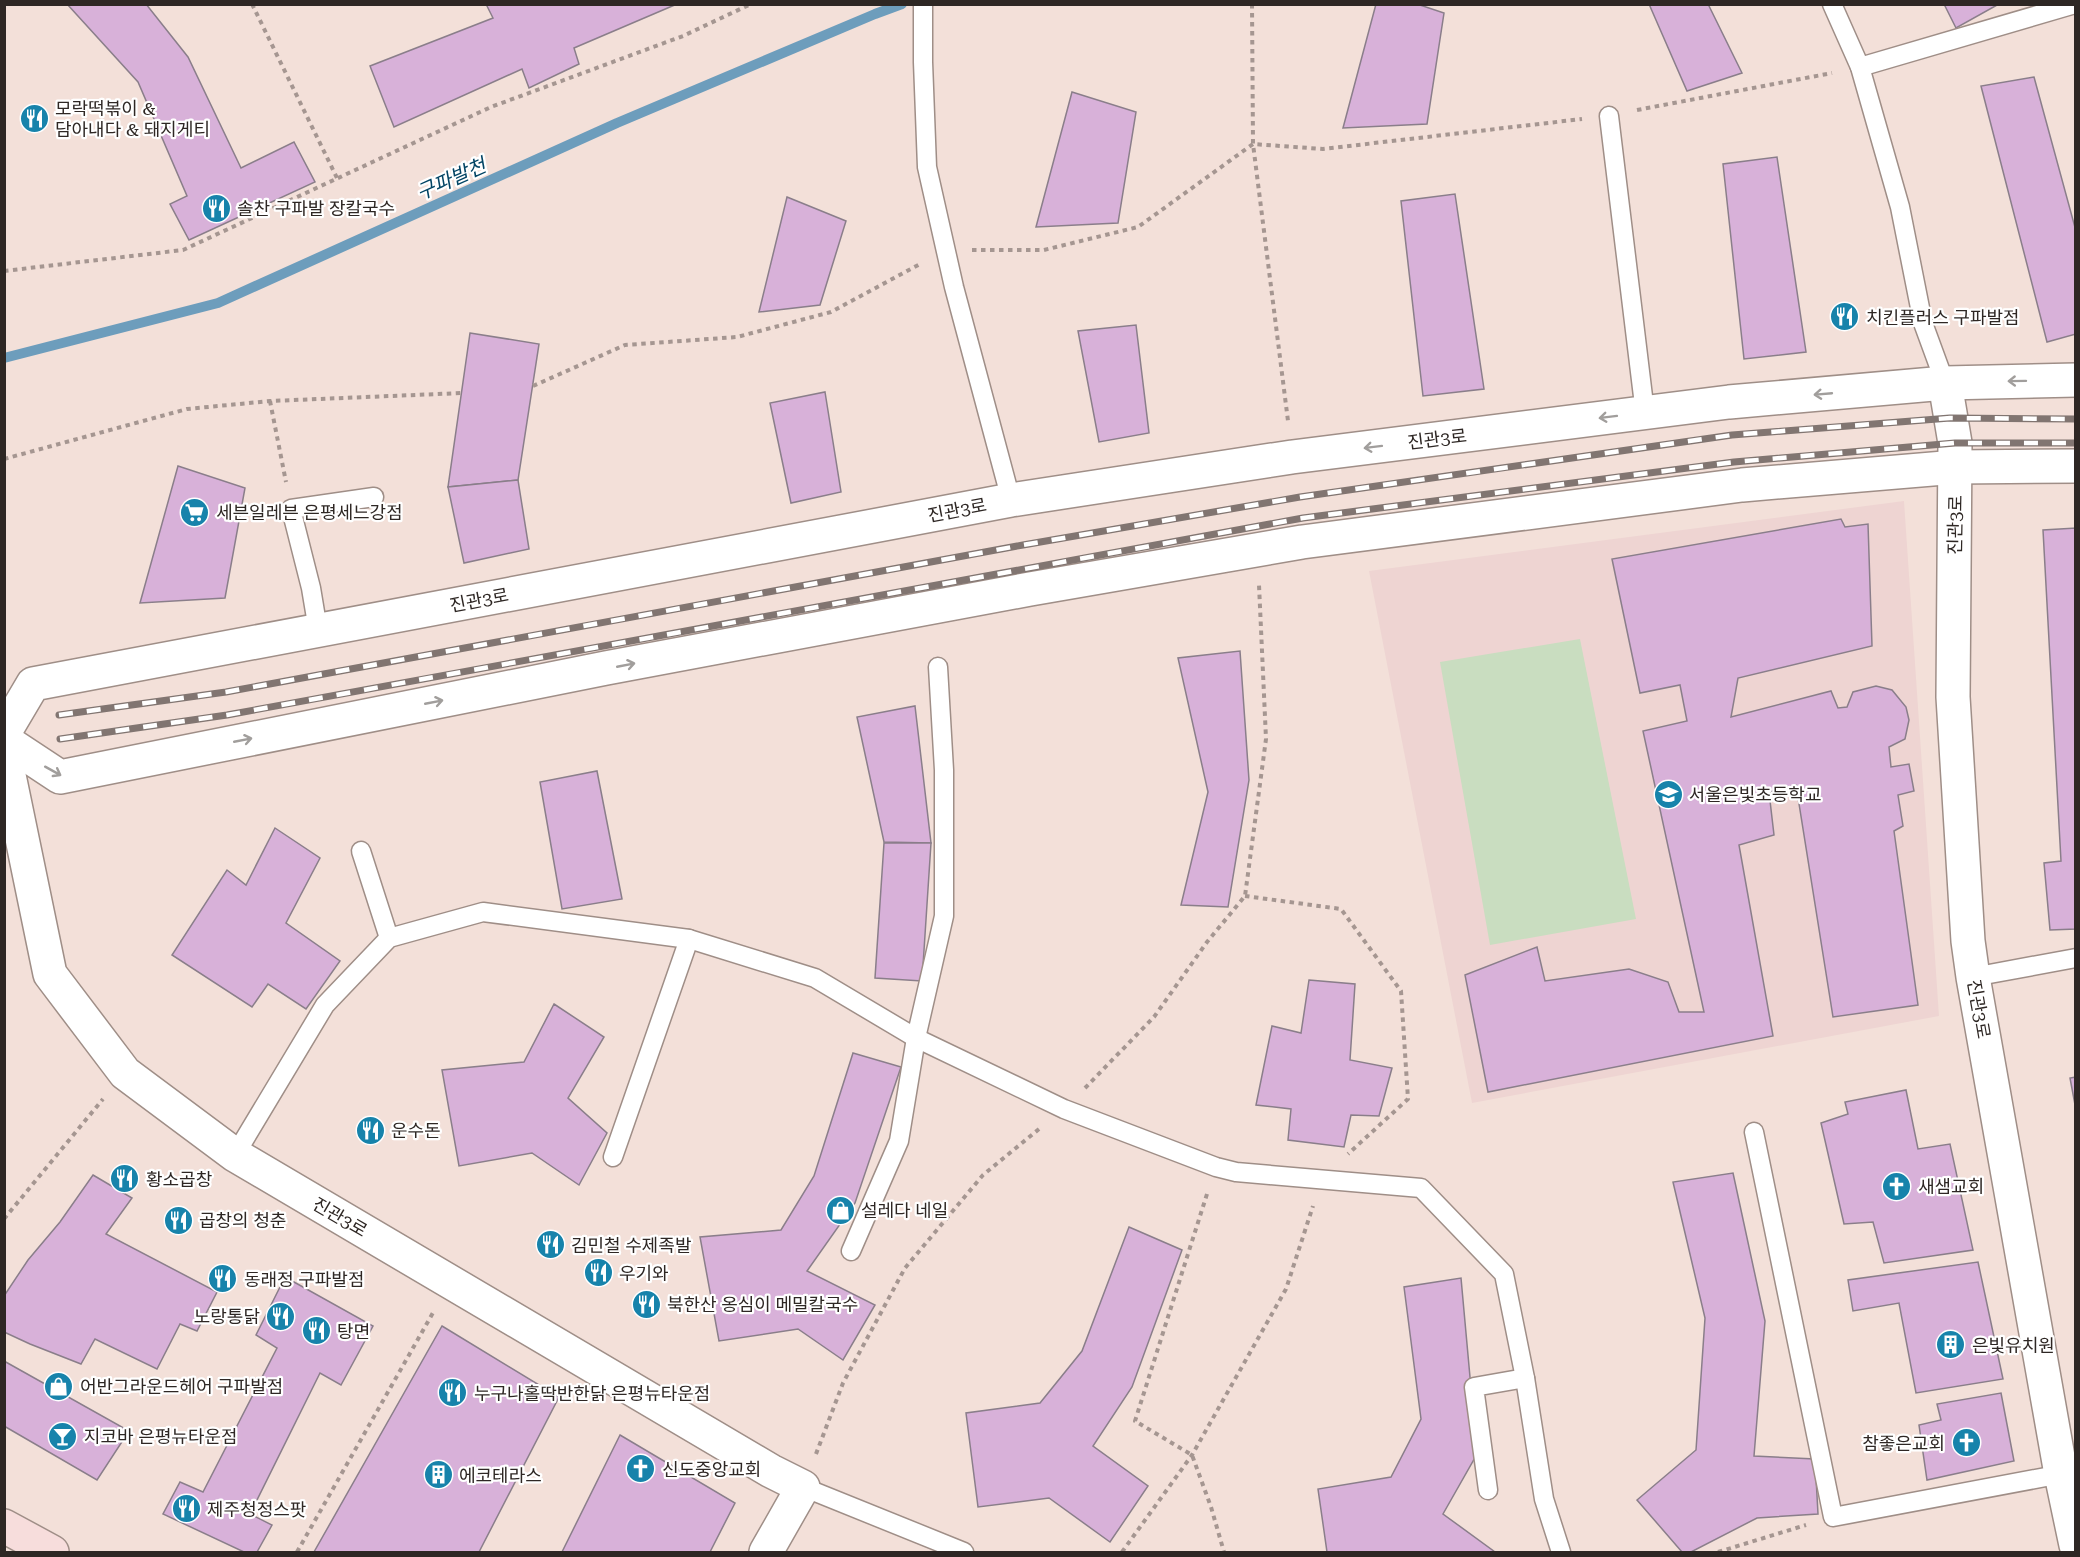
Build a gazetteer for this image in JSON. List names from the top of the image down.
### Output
{
  "streets": {
    "street": ["진관3로"]
  },
  "water": ["구파발천"],
  "places": {
    "restaurant": [
      "모락떡볶이 & 담아내다 & 돼지게티",
      "솔찬 구파발 장칼국수",
      "치킨플러스 구파발점",
      "운수돈",
      "황소곱창",
      "곱창의 청춘",
      "김민철 수제족발",
      "우기와",
      "동래정 구파발점",
      "북한산 옹심이 메밀칼국수",
      "노랑통닭",
      "탕면",
      "누구나홀딱반한닭 은평뉴타운점",
      "제주청정스팟"
    ],
    "supermarket": ["세븐일레븐 은평세느강점"],
    "school or university": ["서울은빛초등학교"],
    "church": ["새샘교회", "참좋은교회", "신도중앙교회"],
    "shop": ["설레다 네일", "어반그라운드헤어 구파발점"],
    "building": ["은빛유치원", "에코테라스"],
    "bar": ["지코바 은평뉴타운점"]
  }
}
